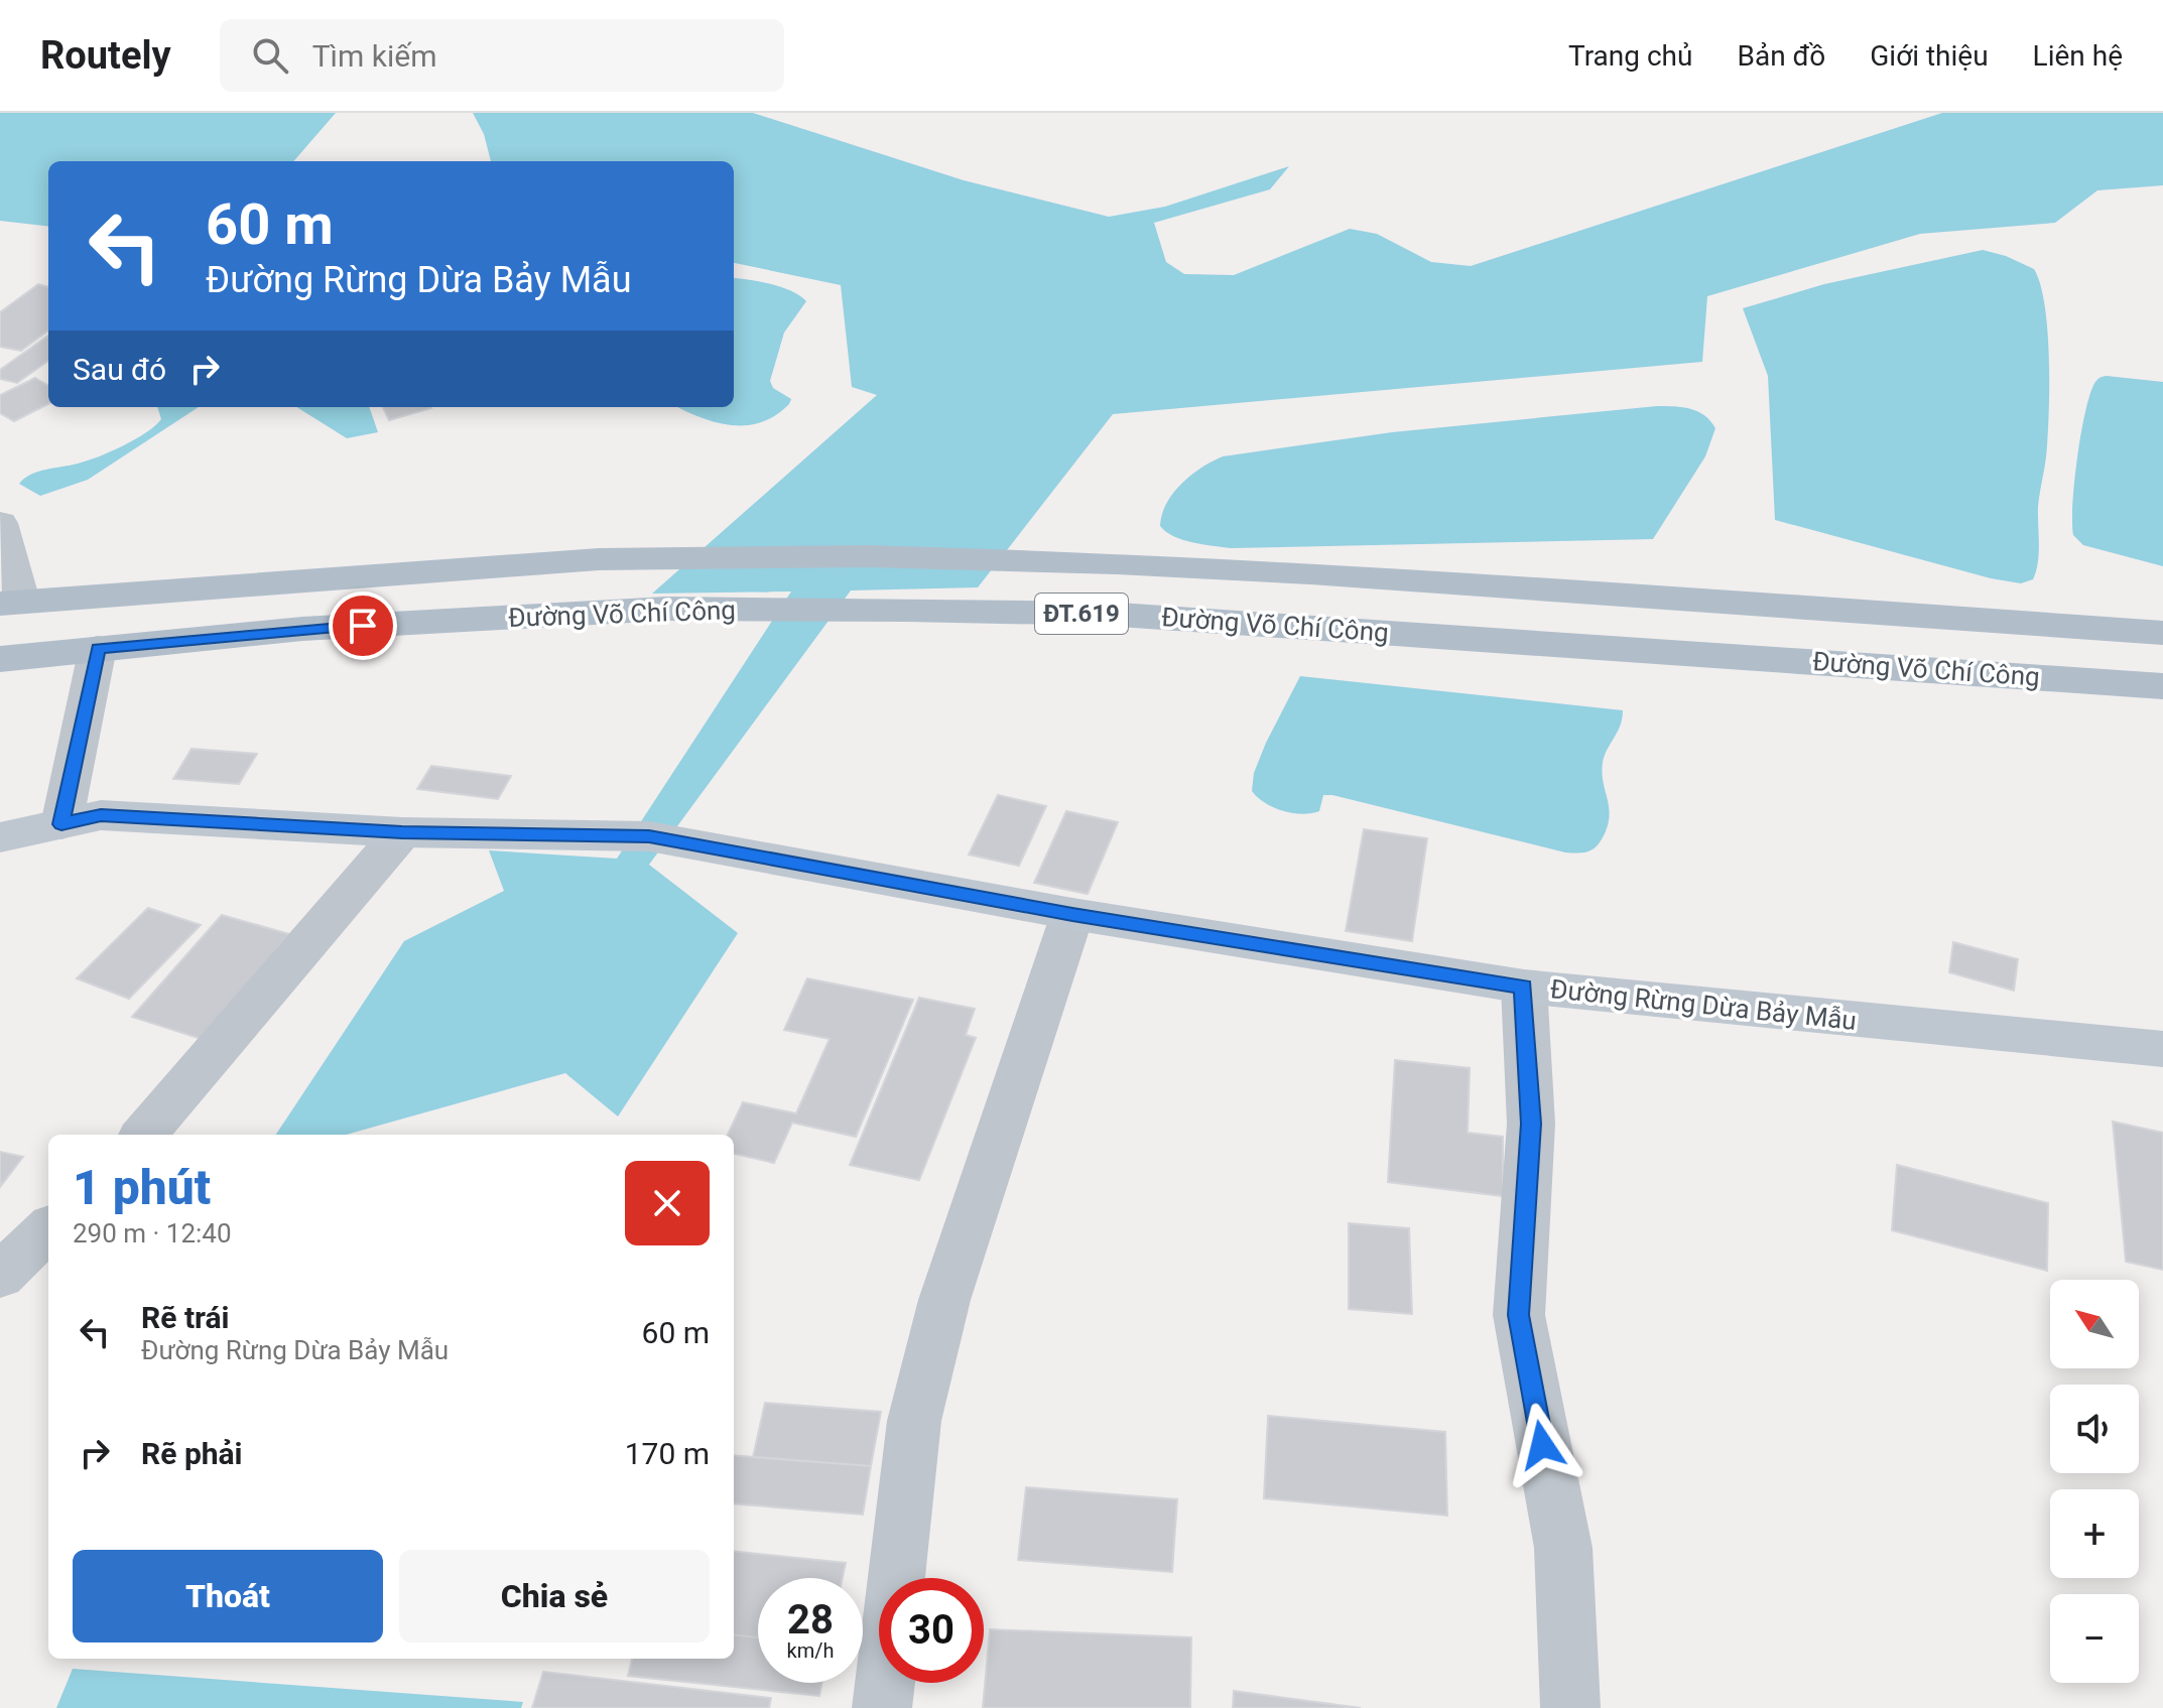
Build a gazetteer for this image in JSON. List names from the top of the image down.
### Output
{
  "streets": {
    "main road": ["Đường Võ Chí Công", "ĐT.619"],
    "street": ["Đường Rừng Dừa Bảy Mẫu"]
  },
  "north": "top left",
  "page": {
    "header": "Routely",
    "search": "Tìm kiếm",
    "nav": [
      "Trang chủ",
      "Bản đồ",
      "Giới thiệu",
      "Liên hệ"
    ],
    "turn": ["60 m", "Đường Rừng Dừa Bảy Mẫu"],
    "then": "Sau đó",
    "heading": ["1 phút", "290 m · 12:40"],
    "list": [
      {
        "name": "Rẽ trái",
        "note": "Đường Rừng Dừa Bảy Mẫu",
        "value": "60 m"
      },
      {
        "name": "Rẽ phải",
        "value": "170 m"
      }
    ],
    "map_buttons": ["+", "−"],
    "buttons": ["Thoát", "Chia sẻ"],
    "speed": "28 km/h",
    "limit": "30"
  }
}
